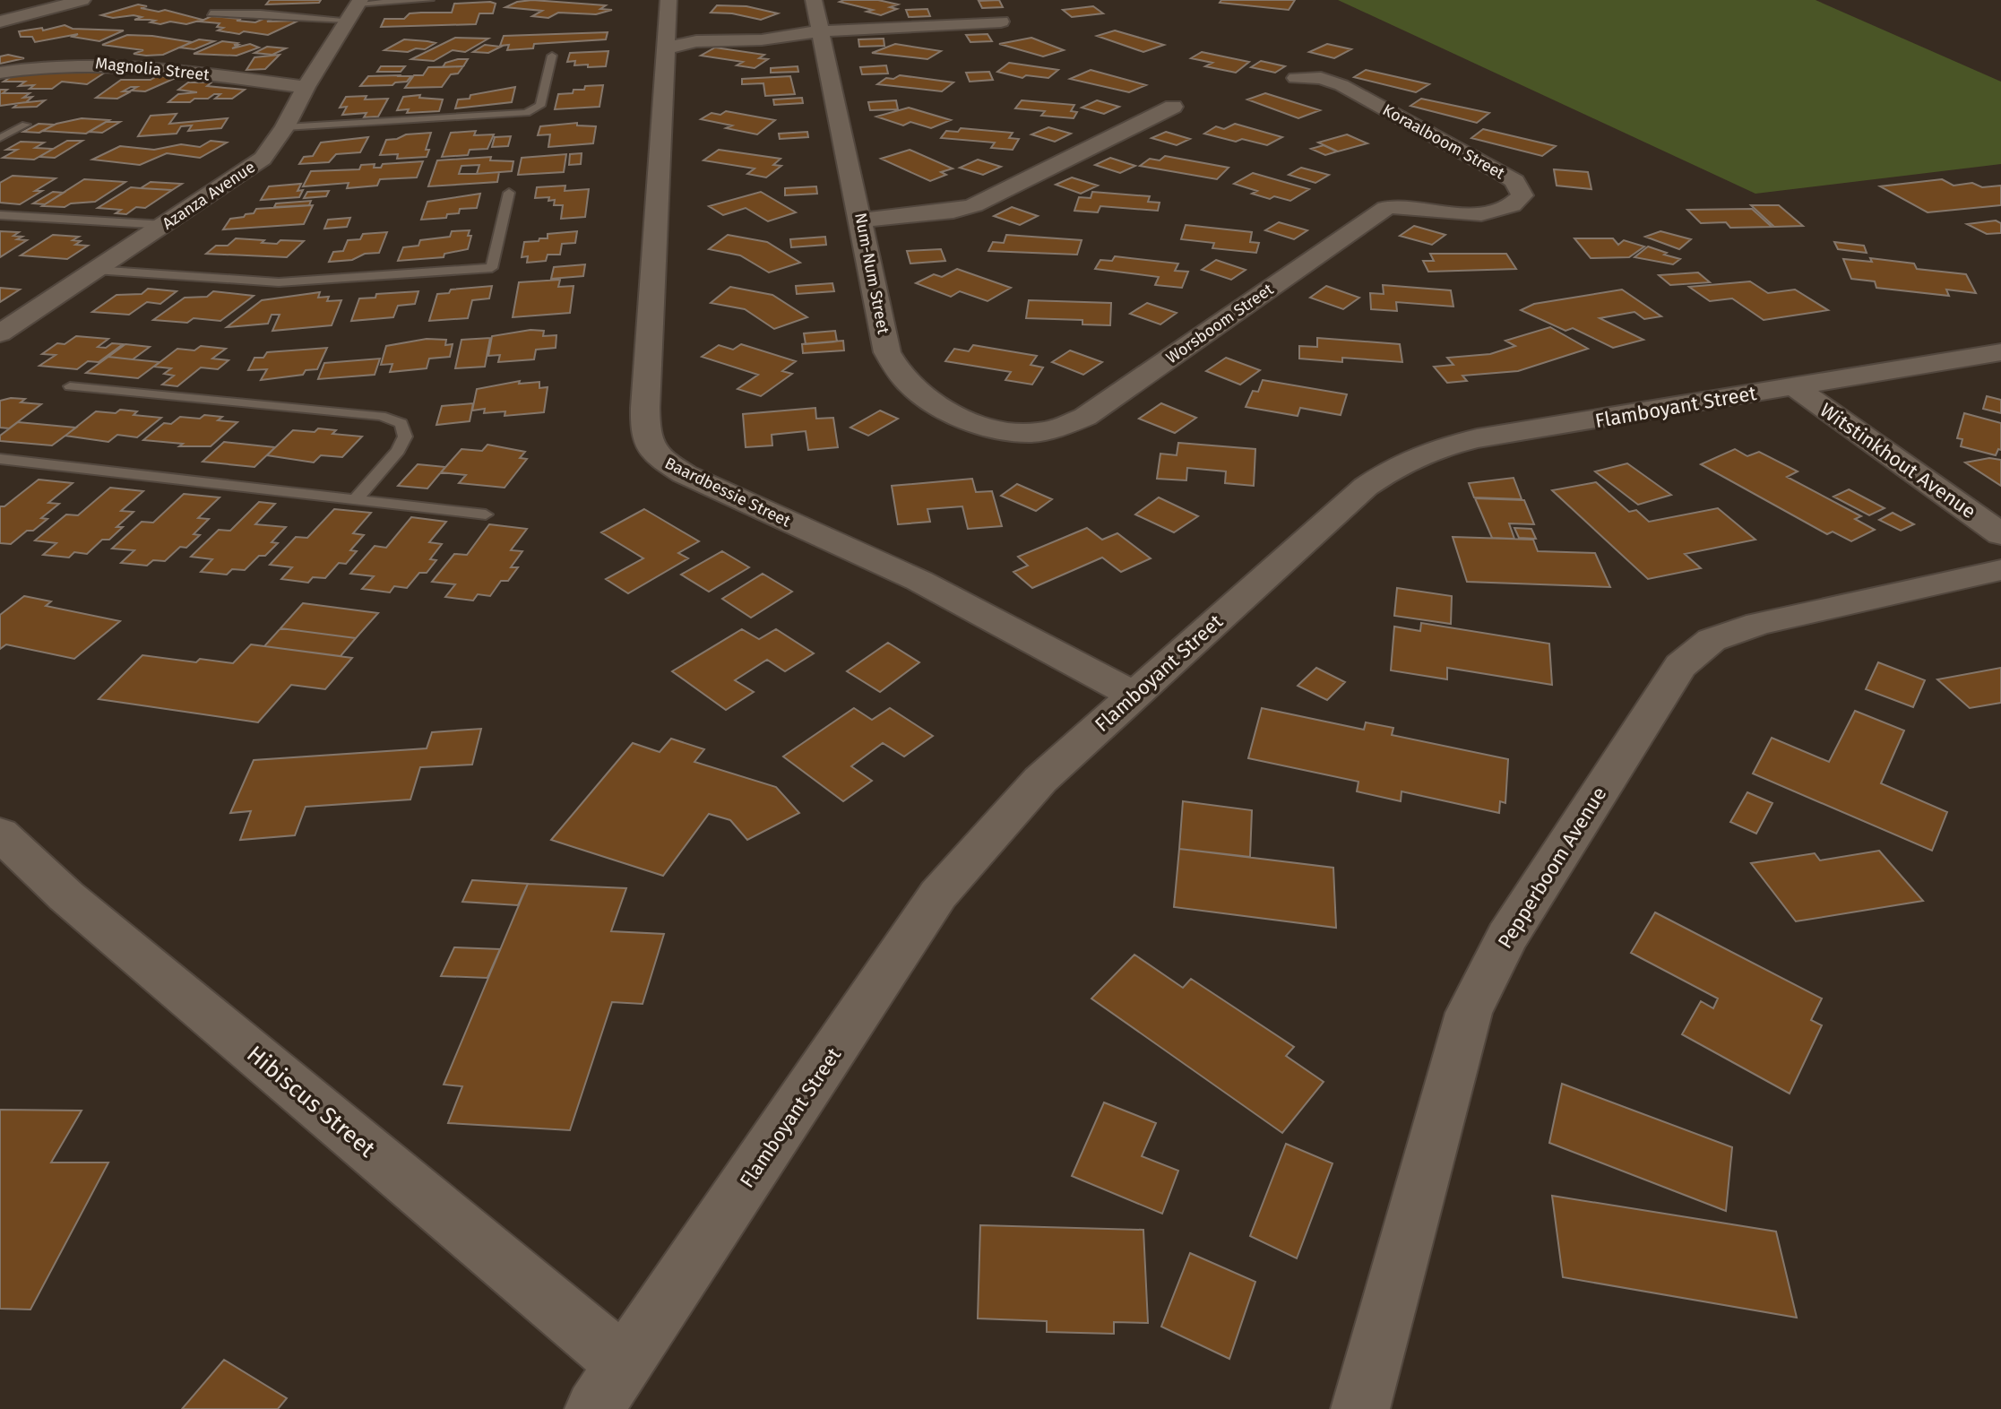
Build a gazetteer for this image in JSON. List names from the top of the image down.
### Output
{
  "streets": {
    "street": [
      "Magnolia Street",
      "Koraalboom Street",
      "Azanza Avenue",
      "Num-Num Street",
      "Worsboom Street",
      "Flamboyant Street",
      "Witstinkhout Avenue",
      "Baardbessie Street",
      "Pepperboom Avenue",
      "Hibiscus Street"
    ]
  },
  "crossings": [
    ["Magnolia Street", "Azanza Avenue"],
    ["Koraalboom Street", "Worsboom Street"],
    ["Num-Num Street", "Worsboom Street"],
    ["Flamboyant Street", "Witstinkhout Avenue"],
    ["Flamboyant Street", "Baardbessie Street"],
    ["Flamboyant Street", "Hibiscus Street"]
  ]
}
